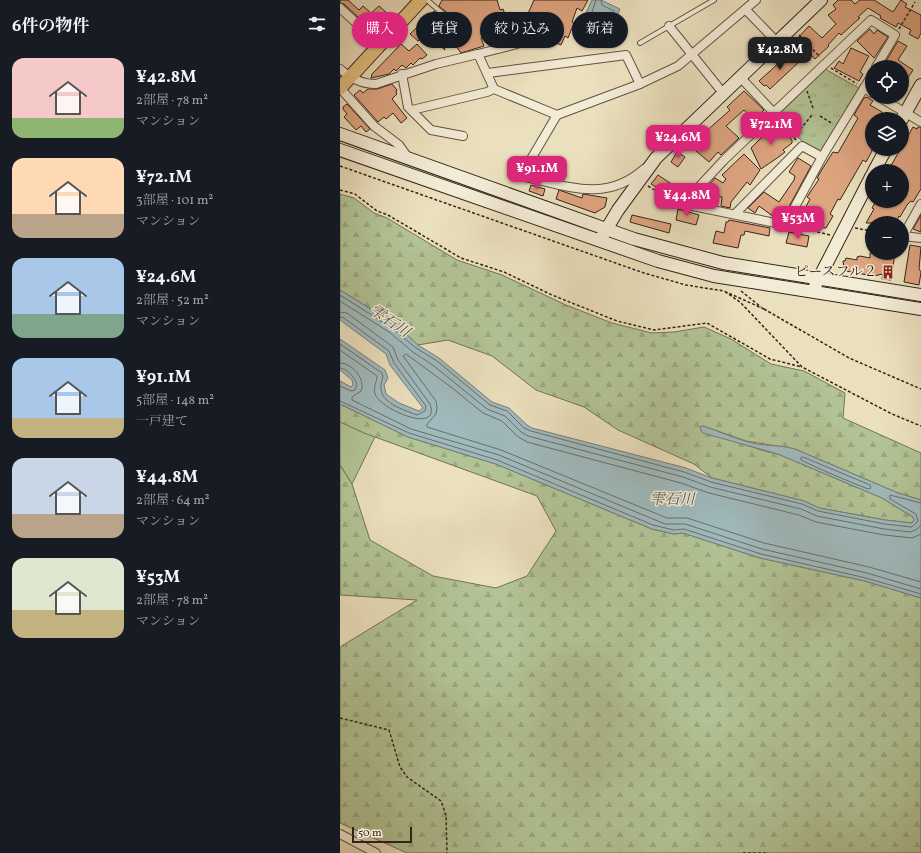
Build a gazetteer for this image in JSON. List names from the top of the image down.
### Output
{
  "water": ["雫石川"],
  "places": {
    "building": ["ピースフル２"]
  },
  "scale_bar": "50 m",
  "page": {
    "heading": "6件の物件",
    "chip": [
      "購入",
      "賃貸",
      "絞り込み",
      "新着"
    ],
    "price": [
      "¥42.8M",
      "¥72.1M",
      "¥24.6M",
      "¥91.1M",
      "¥44.8M",
      "¥53M"
    ],
    "list": [
      {
        "name": "¥42.8M",
        "note": "2部屋 · 78 m² · マンション"
      },
      {
        "name": "¥72.1M",
        "note": "3部屋 · 101 m² · マンション"
      },
      {
        "name": "¥24.6M",
        "note": "2部屋 · 52 m² · マンション"
      },
      {
        "name": "¥91.1M",
        "note": "5部屋 · 148 m² · 一戸建て"
      },
      {
        "name": "¥44.8M",
        "note": "2部屋 · 64 m² · マンション"
      },
      {
        "name": "¥53M",
        "note": "2部屋 · 78 m² · マンション"
      }
    ],
    "map_buttons": ["+", "−"],
    "scale": "50 m"
  }
}
